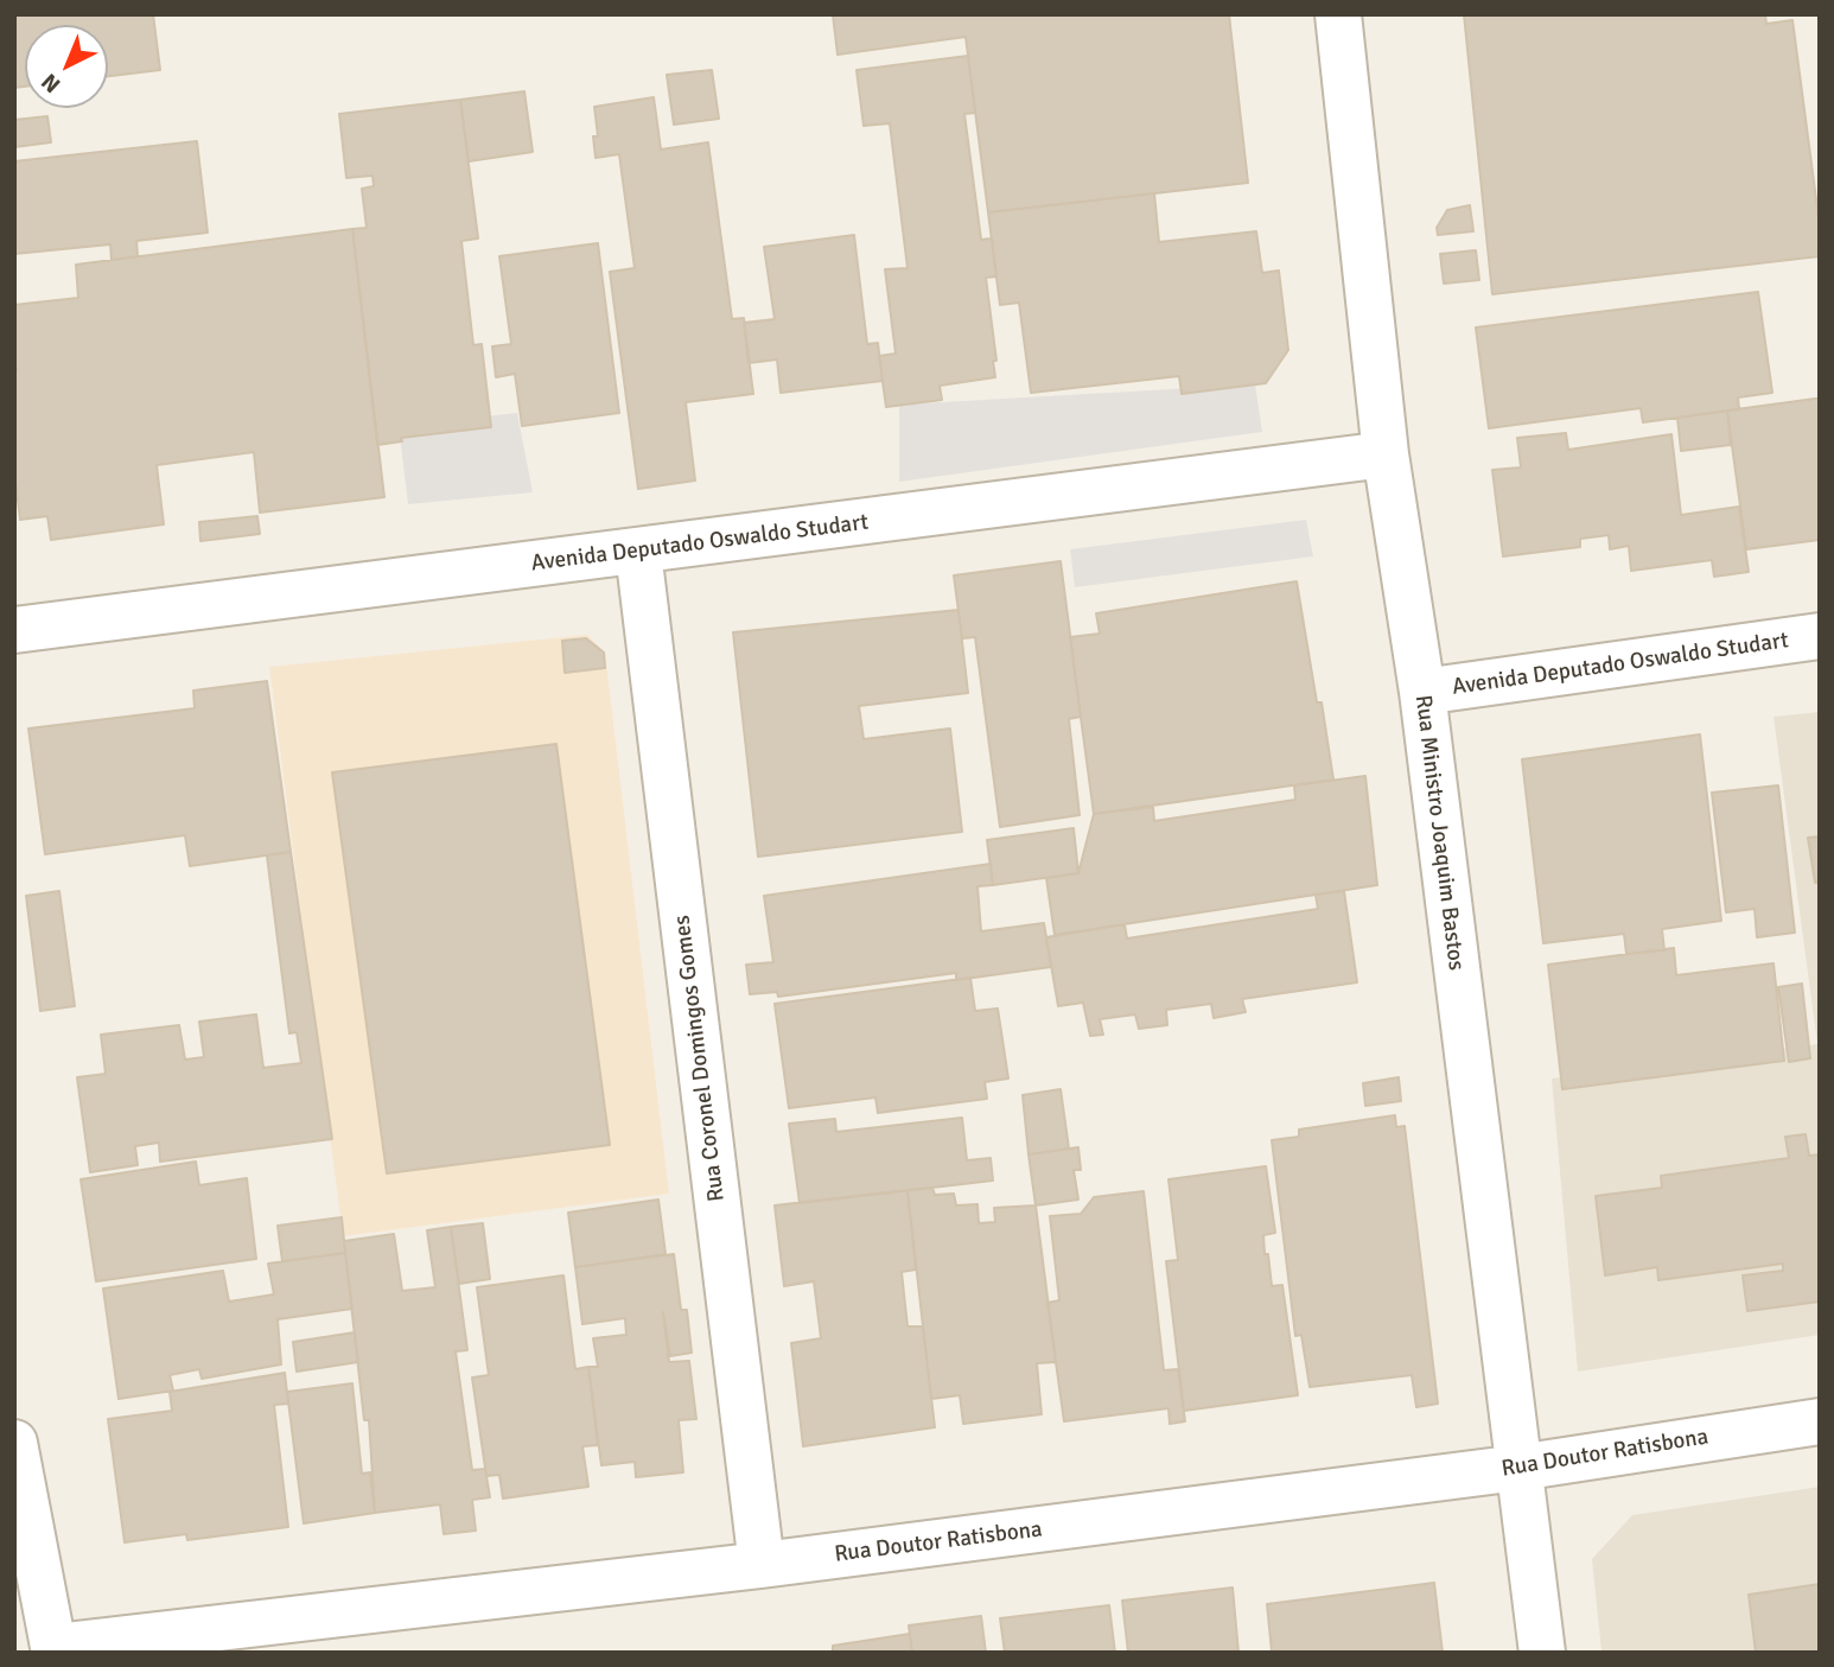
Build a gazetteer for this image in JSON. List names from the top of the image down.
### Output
{
  "streets": {
    "street": [
      "Avenida Deputado Oswaldo Studart",
      "Rua Ministro Joaquim Bastos",
      "Rua Coronel Domingos Gomes",
      "Rua Doutor Ratisbona"
    ]
  },
  "crossings": [
    ["Avenida Deputado Oswaldo Studart", "Rua Ministro Joaquim Bastos"],
    ["Avenida Deputado Oswaldo Studart", "Rua Coronel Domingos Gomes"],
    ["Rua Ministro Joaquim Bastos", "Rua Doutor Ratisbona"],
    ["Rua Coronel Domingos Gomes", "Rua Doutor Ratisbona"]
  ],
  "north": "bottom left"
}
